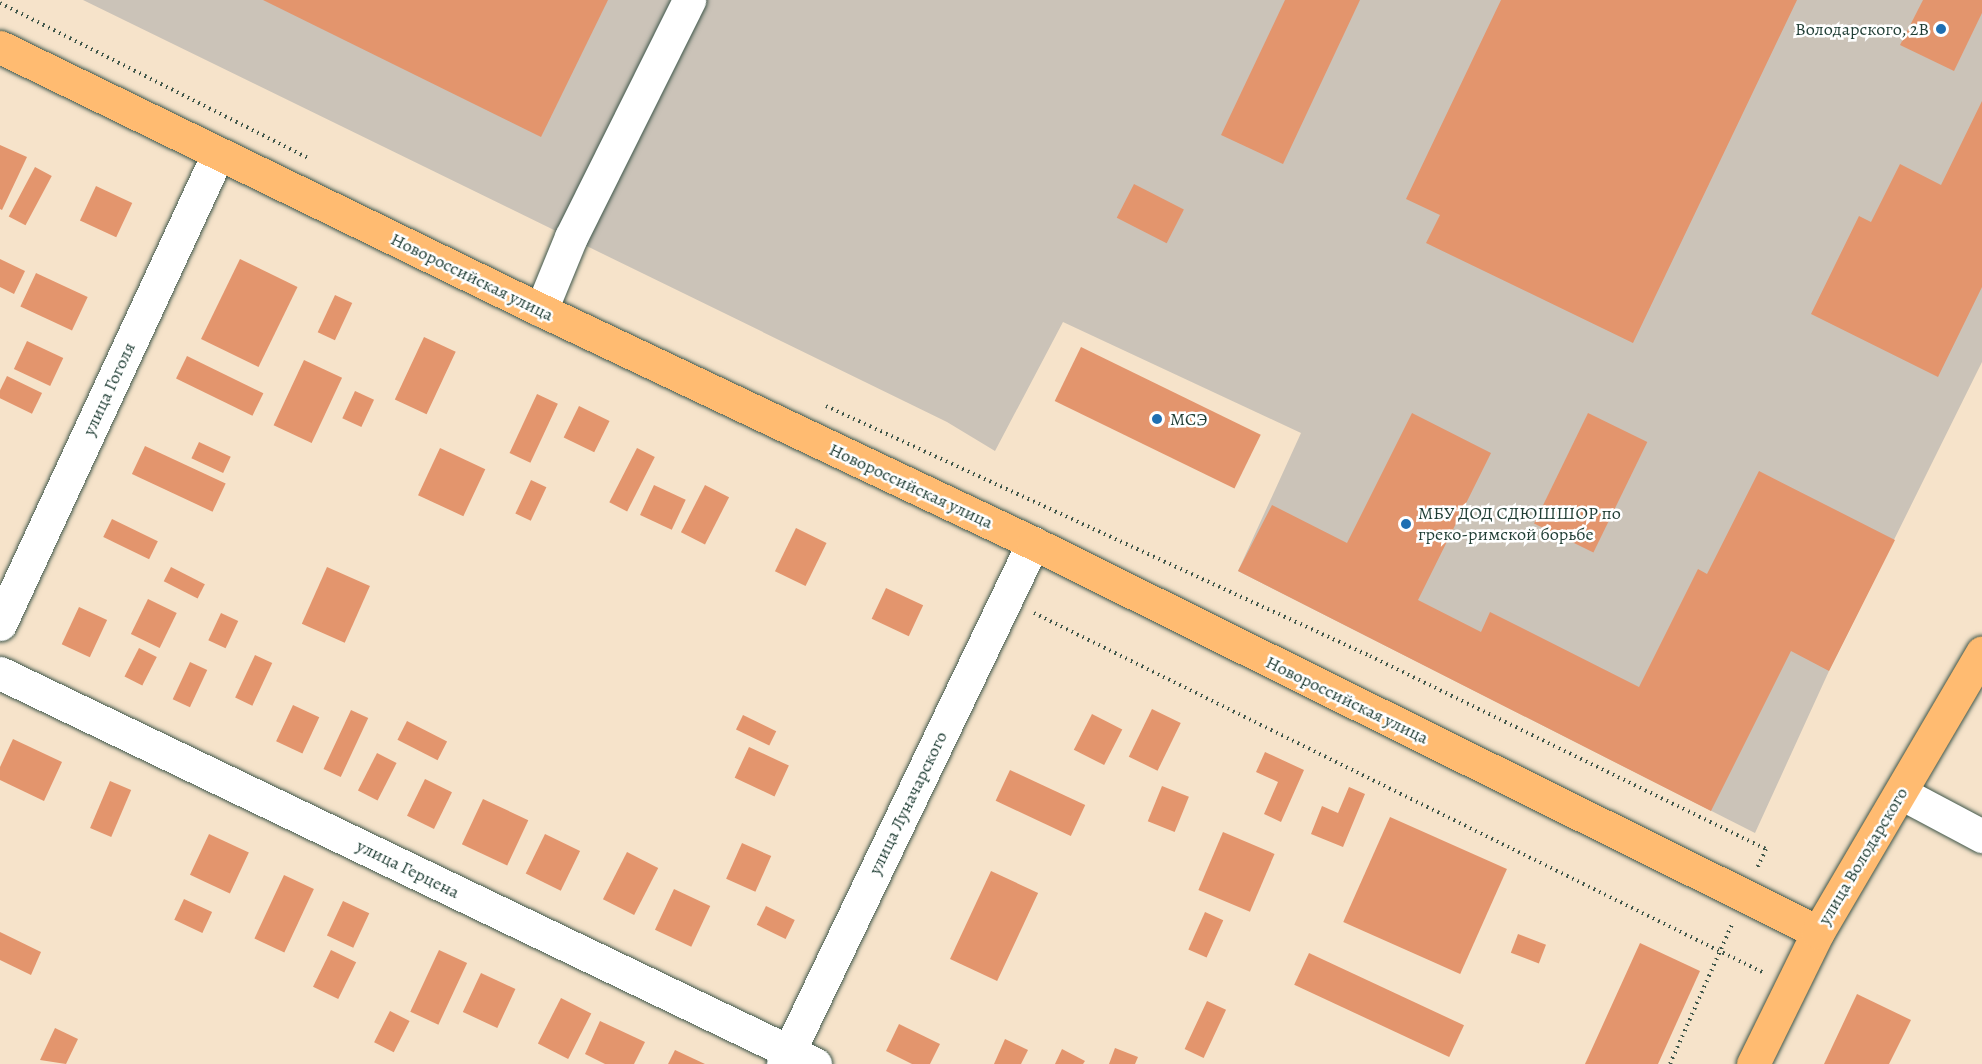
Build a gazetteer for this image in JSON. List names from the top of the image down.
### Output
{
  "streets": {
    "main road": ["Новороссийская улица", "улица Володарского"],
    "street": ["улица Гоголя", "улица Луначарского", "улица Герцена"]
  },
  "crossings": [
    ["Новороссийская улица", "улица Гоголя"],
    ["Новороссийская улица", "улица Луначарского"],
    ["Новороссийская улица", "улица Володарского"],
    ["улица Луначарского", "улица Герцена"]
  ],
  "places": ["Володарского, 2В", "МСЭ", "МБУ ДОД СДЮШШОР по греко-римской борьбе"]
}
